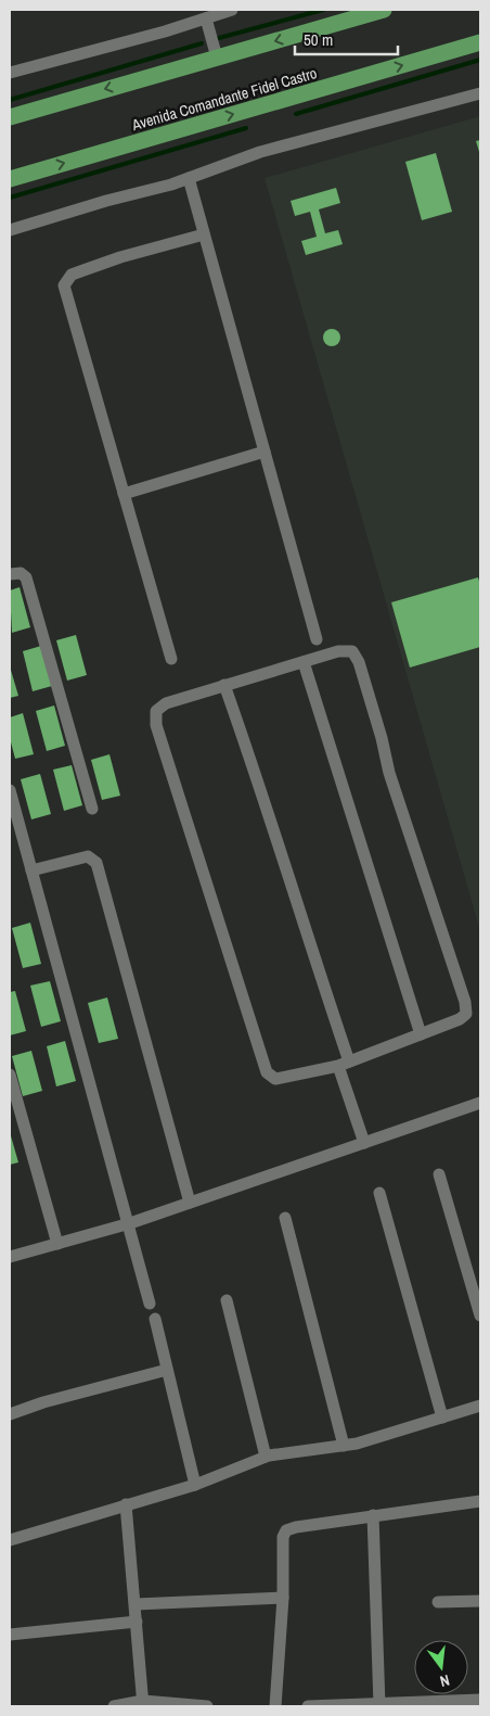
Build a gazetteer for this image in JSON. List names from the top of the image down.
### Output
{
  "streets": {
    "highway": ["Avenida Comandante Fidel Castro"]
  },
  "scale_bar": "50 m",
  "north": "bottom"
}
